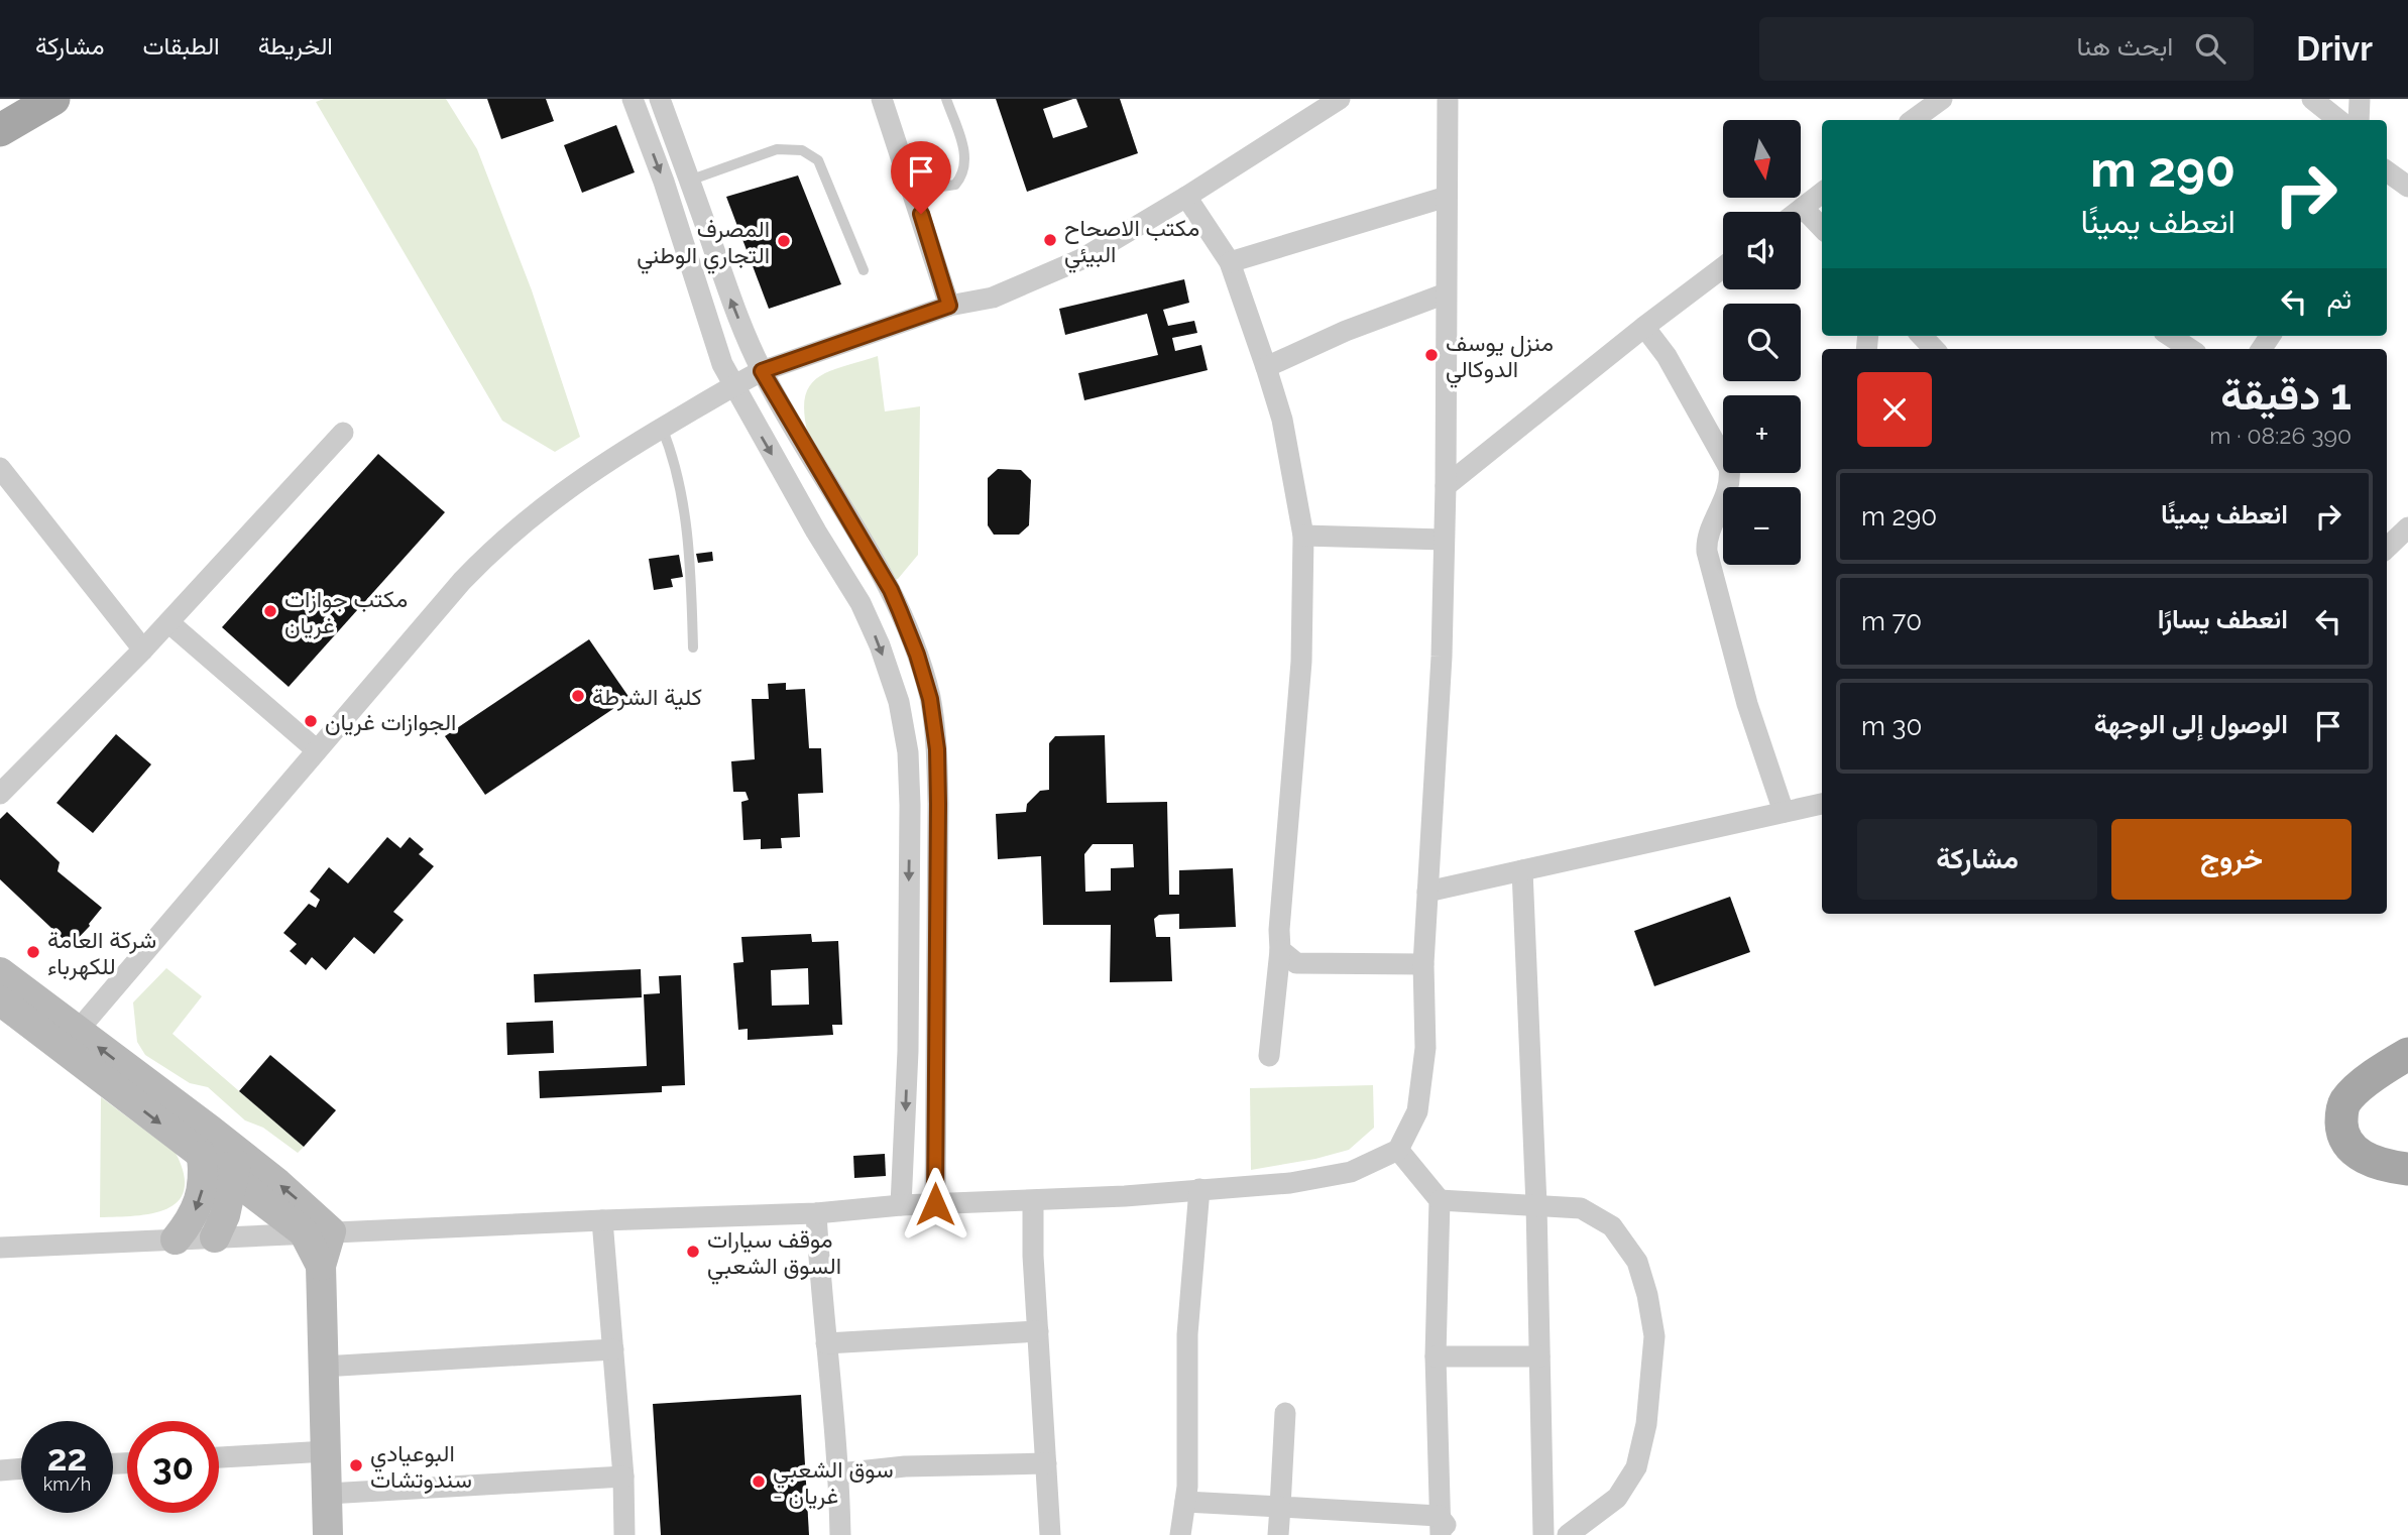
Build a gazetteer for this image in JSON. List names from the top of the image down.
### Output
{
  "places": [
    "مكتب الاصحاح البيئي",
    "المصرف التجاري الوطني",
    "منزل يوسف الدوكالي",
    "مكتب جوازات غريان",
    "كلية الشرطة",
    "الجوازات غريان",
    "شركة العامة للكهرباء",
    "موقف سيارات السوق الشعبي",
    "البوعيادي سندوتشات",
    "سوق الشعبي - غريان"
  ],
  "north": "bottom",
  "page": {
    "header": "Drivr",
    "search": "ابحث هنا",
    "nav": ["الخريطة", "الطبقات", "مشاركة"],
    "map_buttons": ["+", "−"],
    "turn": ["290 m", "انعطف يمينًا"],
    "then": "ثم",
    "heading": ["1 دقيقة", "390 m · 08:26"],
    "list": [
      {
        "name": "انعطف يمينًا",
        "value": "290 m"
      },
      {
        "name": "انعطف يسارًا",
        "value": "70 m"
      },
      {
        "name": "الوصول إلى الوجهة",
        "value": "30 m"
      }
    ],
    "buttons": ["خروج", "مشاركة"],
    "speed": "22 km/h",
    "limit": "30"
  }
}
